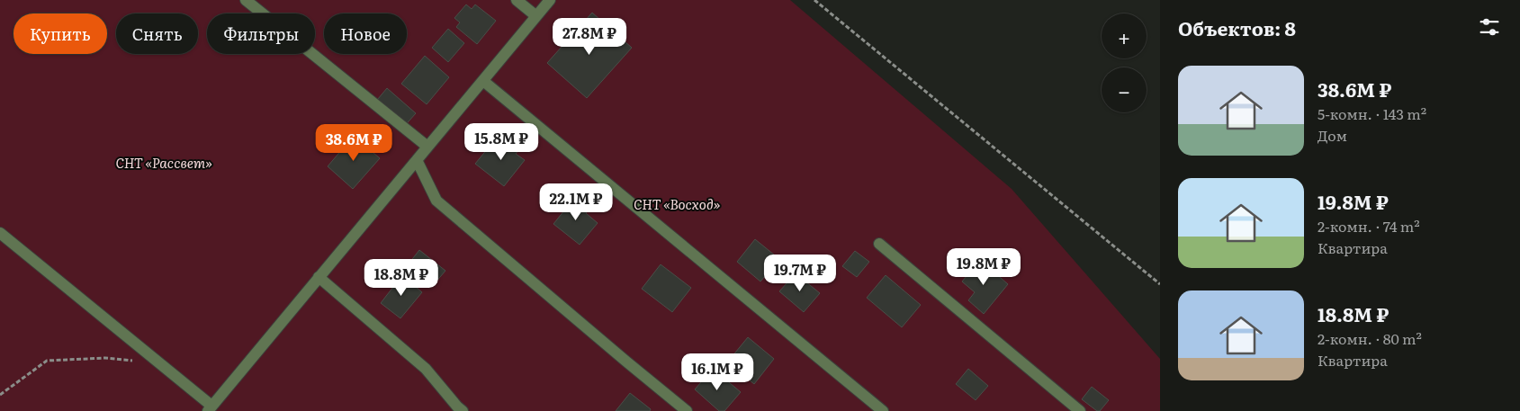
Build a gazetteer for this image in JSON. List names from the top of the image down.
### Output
{
  "parks": ["СНТ «Рассвет»", "СНТ «Восход»"],
  "page": {
    "heading": "Объектов: 8",
    "map_buttons": ["+", "−"],
    "chip": [
      "Купить",
      "Снять",
      "Фильтры",
      "Новое"
    ],
    "price": [
      "27.8M ₽",
      "15.8M ₽",
      "38.6M ₽",
      "22.1M ₽",
      "19.8M ₽",
      "19.7M ₽",
      "18.8M ₽",
      "16.1M ₽"
    ],
    "list": [
      {
        "name": "38.6M ₽",
        "note": "5-комн. · 143 m² · Дом"
      },
      {
        "name": "19.8M ₽",
        "note": "2-комн. · 74 m² · Квартира"
      },
      {
        "name": "18.8M ₽",
        "note": "2-комн. · 80 m² · Квартира"
      }
    ]
  }
}
